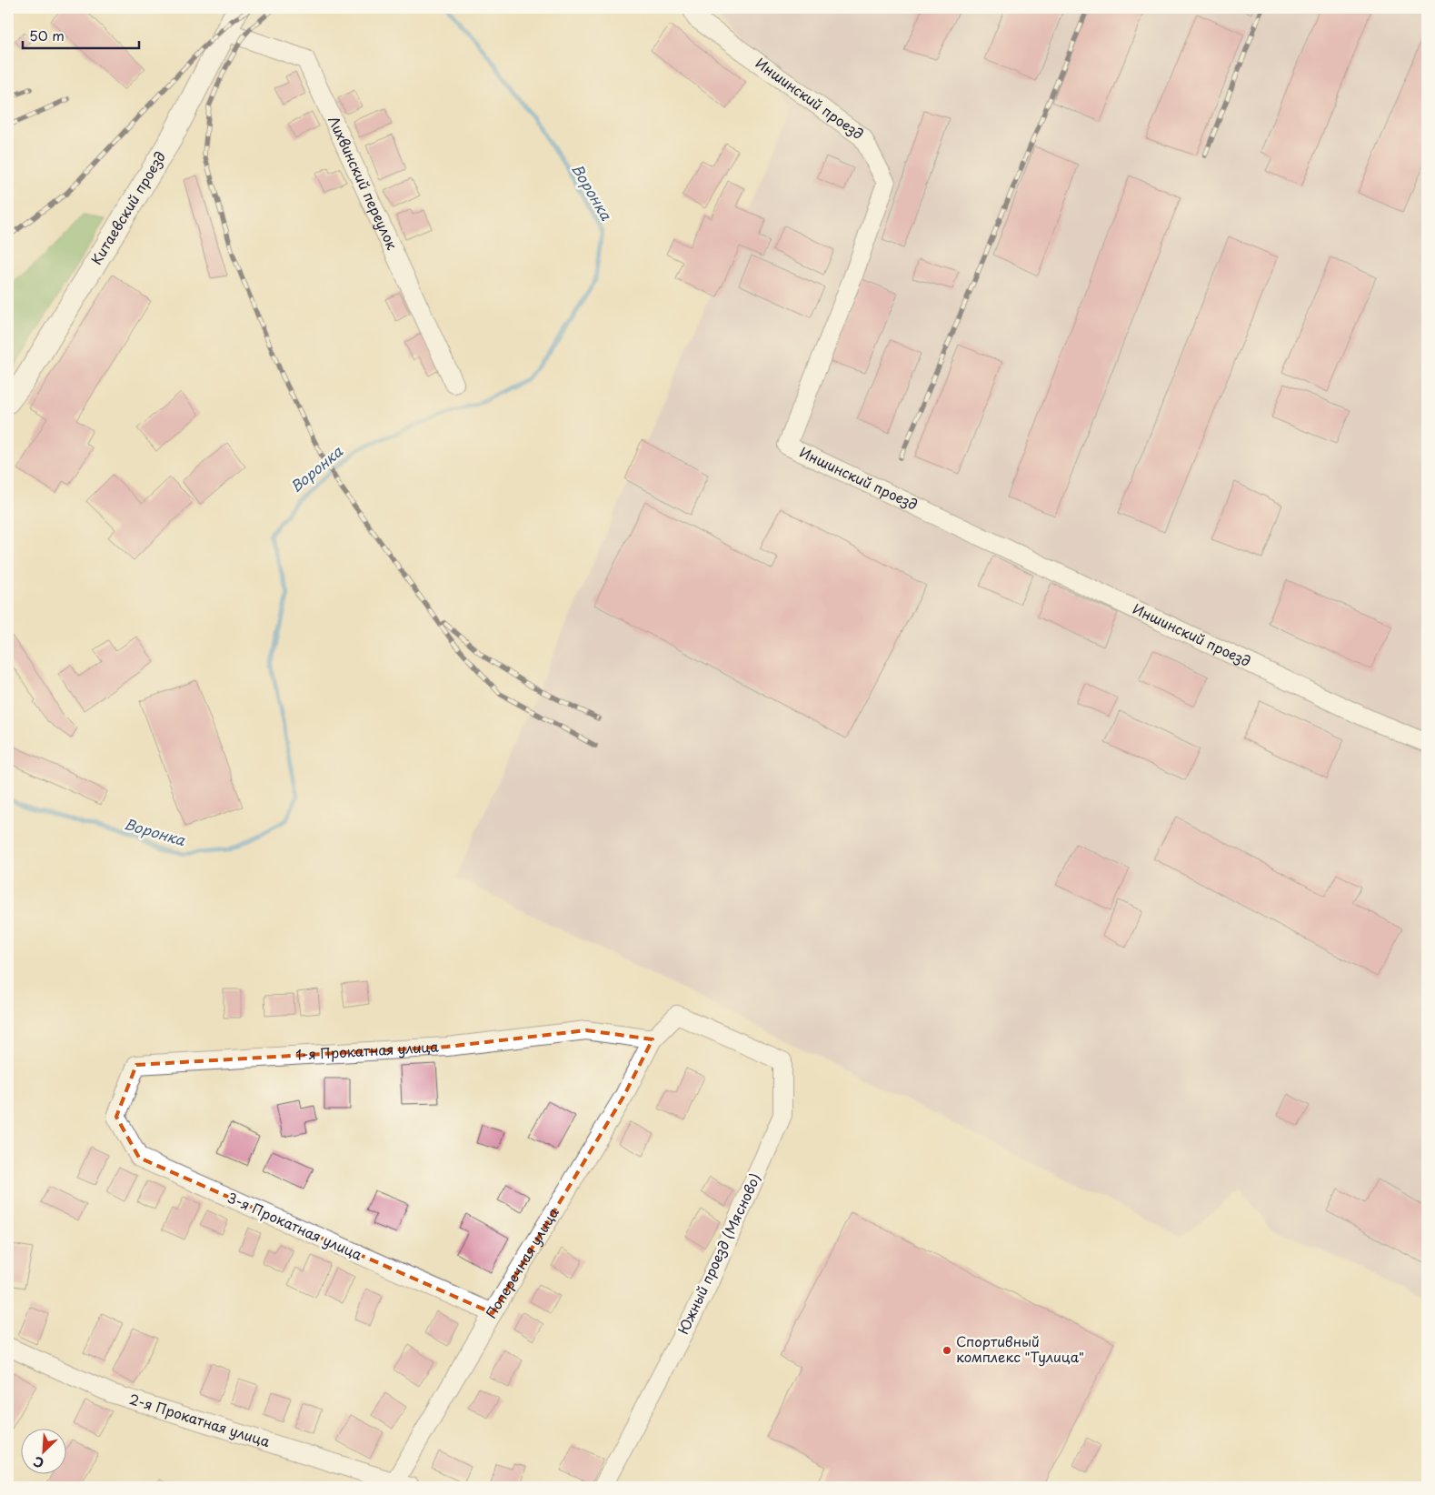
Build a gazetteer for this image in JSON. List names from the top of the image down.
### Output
{
  "streets": {
    "street": [
      "Иншинский проезд",
      "Лихвинский переулок",
      "Китаевский проезд",
      "1-я Прокатная улица",
      "3-я Прокатная улица",
      "Южный проезд (Мясново)",
      "Поперечная улица",
      "2-я Прокатная улица"
    ]
  },
  "crossings": [
    ["Лихвинский переулок", "Китаевский проезд"],
    ["1-я Прокатная улица", "3-я Прокатная улица"],
    ["1-я Прокатная улица", "Поперечная улица"],
    ["3-я Прокатная улица", "Поперечная улица"],
    ["Южный проезд (Мясново)", "Поперечная улица"],
    ["Поперечная улица", "2-я Прокатная улица"]
  ],
  "water": ["Воронка"],
  "places": ["Спортивный комплекс \"Тулица\""],
  "scale_bar": "50 m",
  "north": "bottom left"
}
